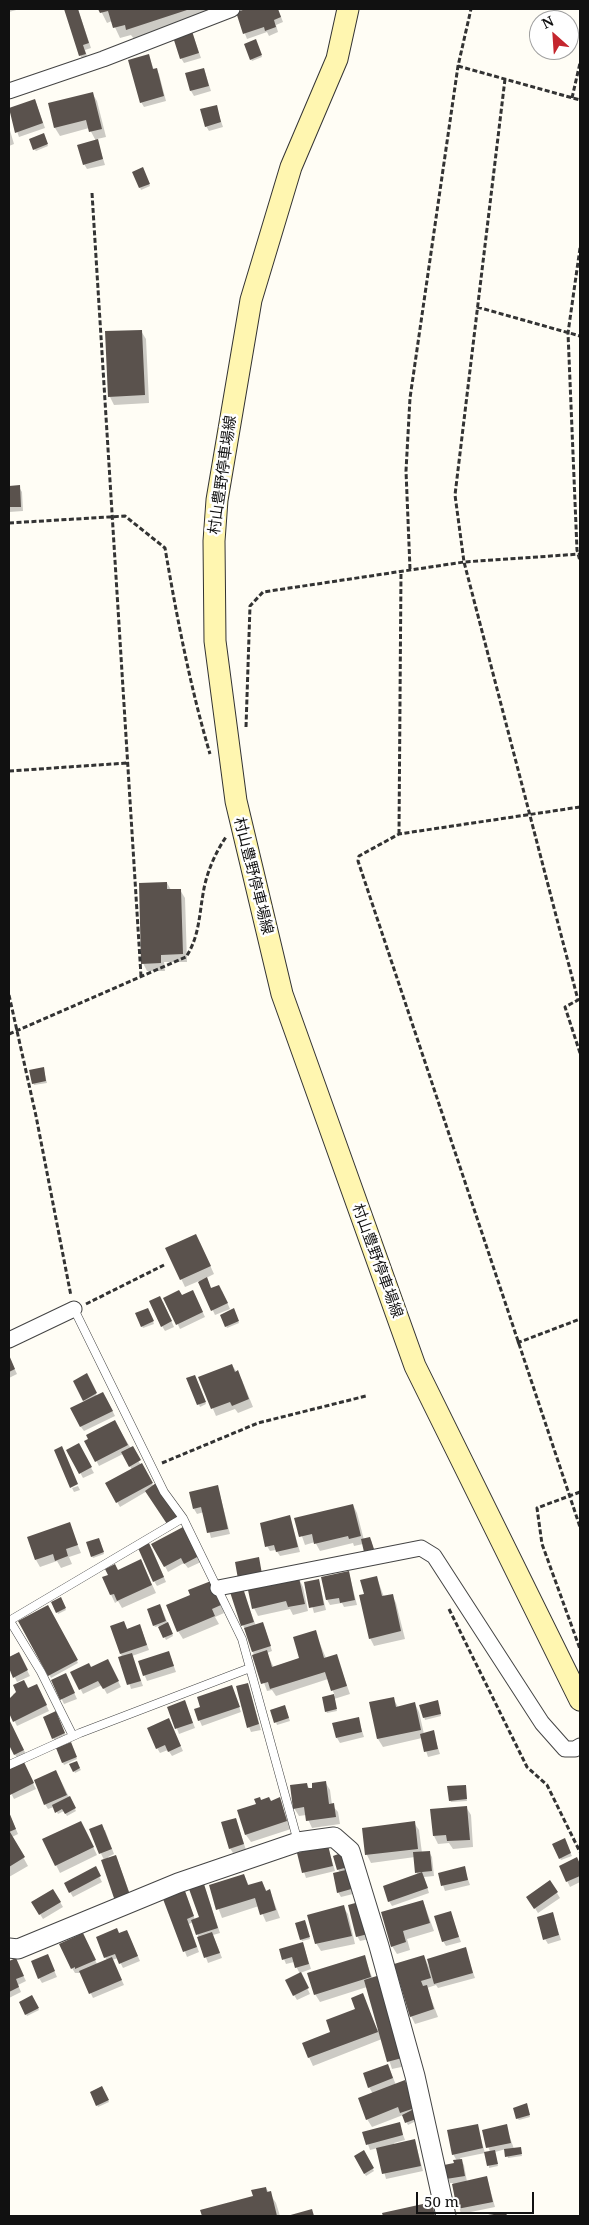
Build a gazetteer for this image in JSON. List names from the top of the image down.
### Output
{
  "streets": {
    "main road": ["村山豊野停車場線"]
  },
  "scale_bar": "50 m",
  "north": "top left"
}
